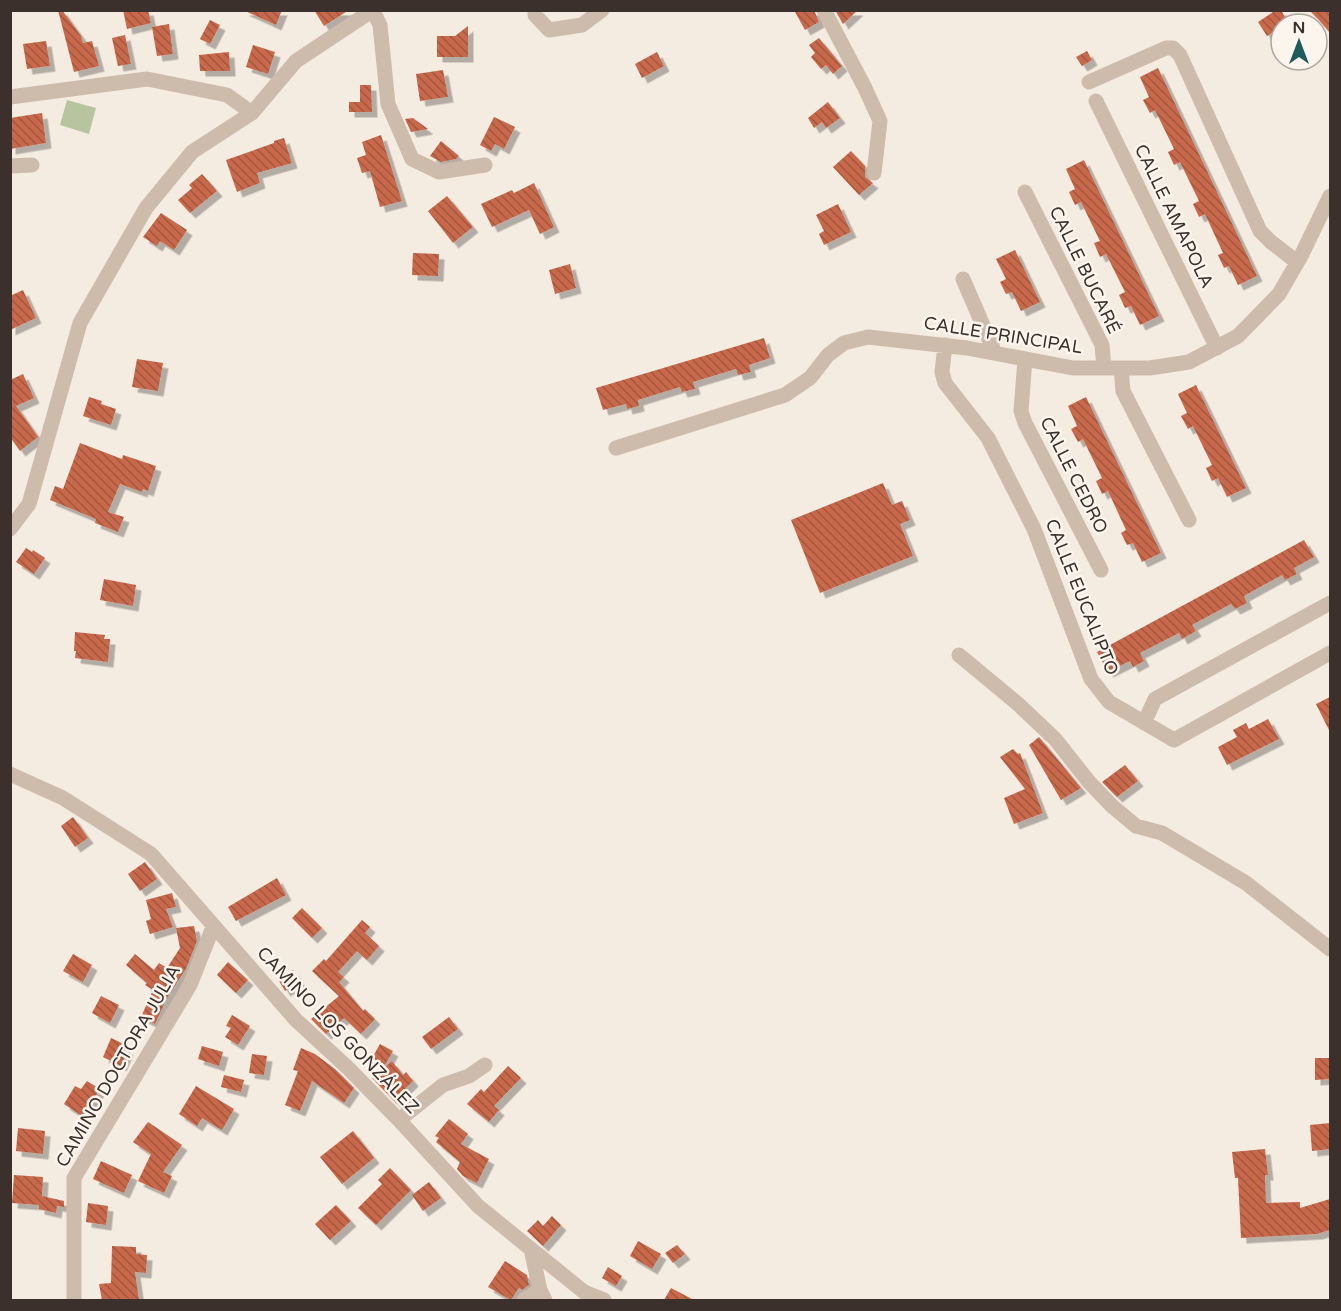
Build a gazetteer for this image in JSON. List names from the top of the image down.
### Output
{
  "streets": {
    "street": [
      "CALLE AMAPOLA",
      "CALLE BUCARÉ",
      "CALLE PRINCIPAL",
      "CALLE CEDRO",
      "CALLE EUCALIPTO",
      "CAMINO LOS GONZÁLEZ",
      "CAMINO DOCTORA JULIA"
    ]
  },
  "crossings": [
    ["CALLE AMAPOLA", "CALLE PRINCIPAL"],
    ["CALLE BUCARÉ", "CALLE PRINCIPAL"],
    ["CALLE PRINCIPAL", "CALLE CEDRO"],
    ["CALLE PRINCIPAL", "CALLE EUCALIPTO"],
    ["CAMINO LOS GONZÁLEZ", "CAMINO DOCTORA JULIA"]
  ],
  "north": "top"
}
